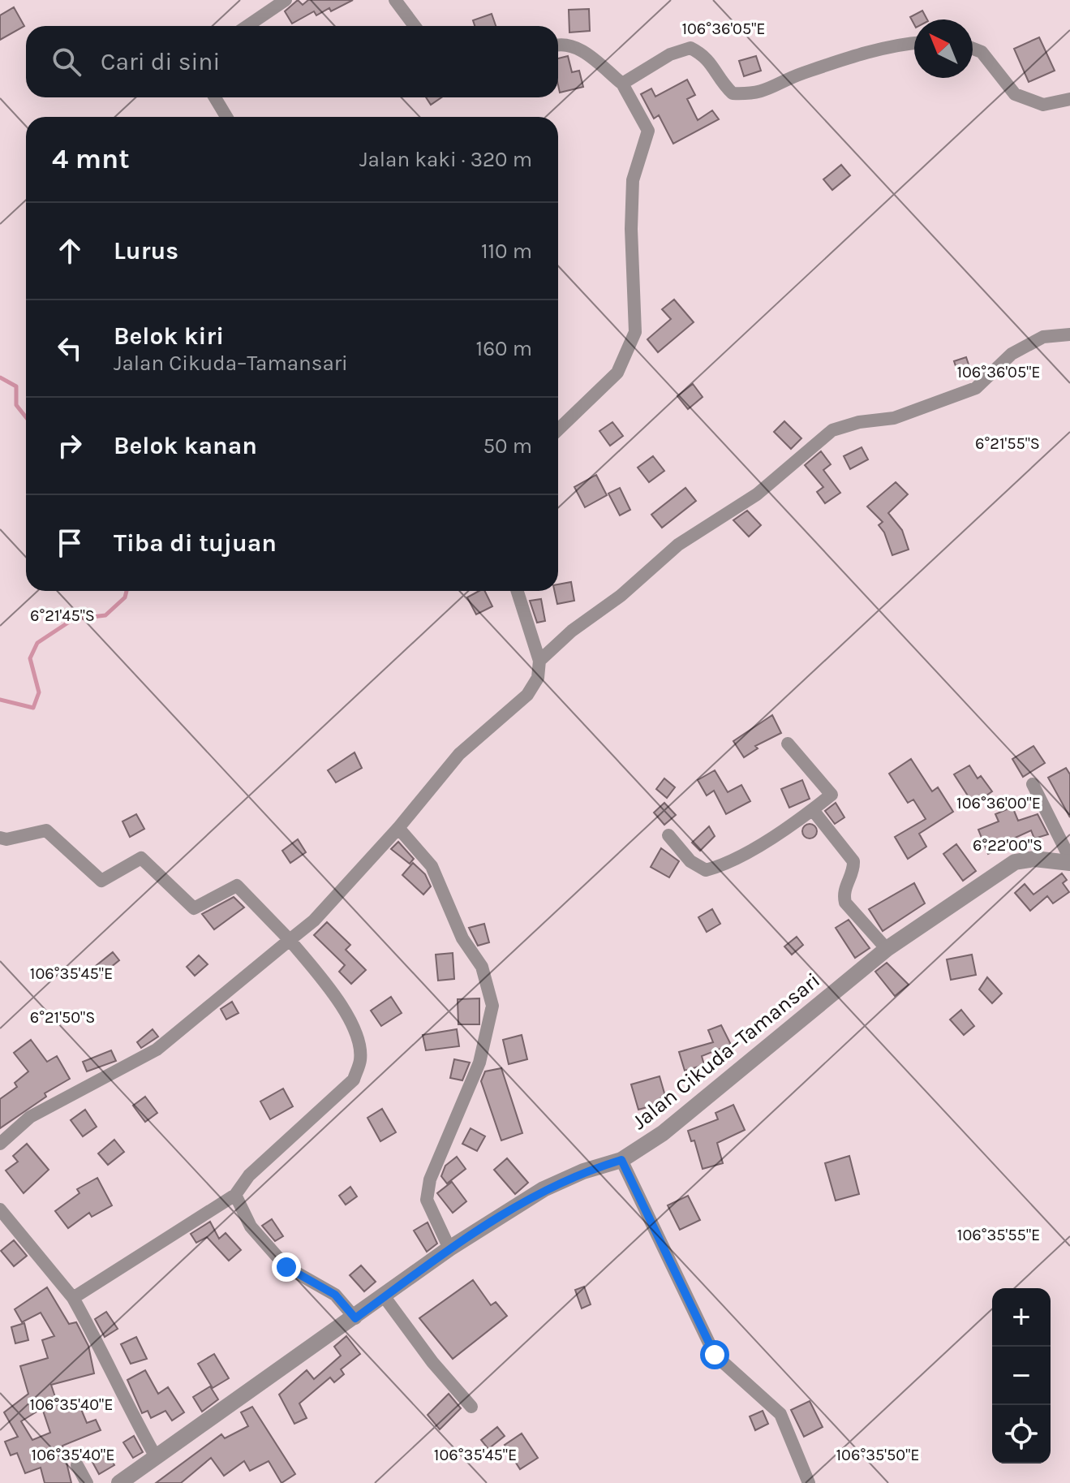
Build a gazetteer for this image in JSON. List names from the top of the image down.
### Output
{
  "streets": {
    "street": ["Jalan Cikuda–Tamansari"]
  },
  "north": "top left",
  "page": {
    "search": "Cari di sini",
    "heading": ["4 mnt", "Jalan kaki · 320 m"],
    "list": [
      ["Lurus", "110 m"],
      ["Belok kiri", "Jalan Cikuda–Tamansari", "160 m"],
      ["Belok kanan", "50 m"],
      "Tiba di tujuan"
    ],
    "map_buttons": ["+", "−"]
  },
  "coordinates": [
    "106°36'05\"E",
    "6°21'55\"S",
    "6°21'45\"S",
    "106°36'00\"E",
    "6°22'00\"S",
    "106°35'45\"E",
    "6°21'50\"S",
    "106°35'55\"E",
    "106°35'40\"E",
    "106°35'50\"E"
  ]
}
